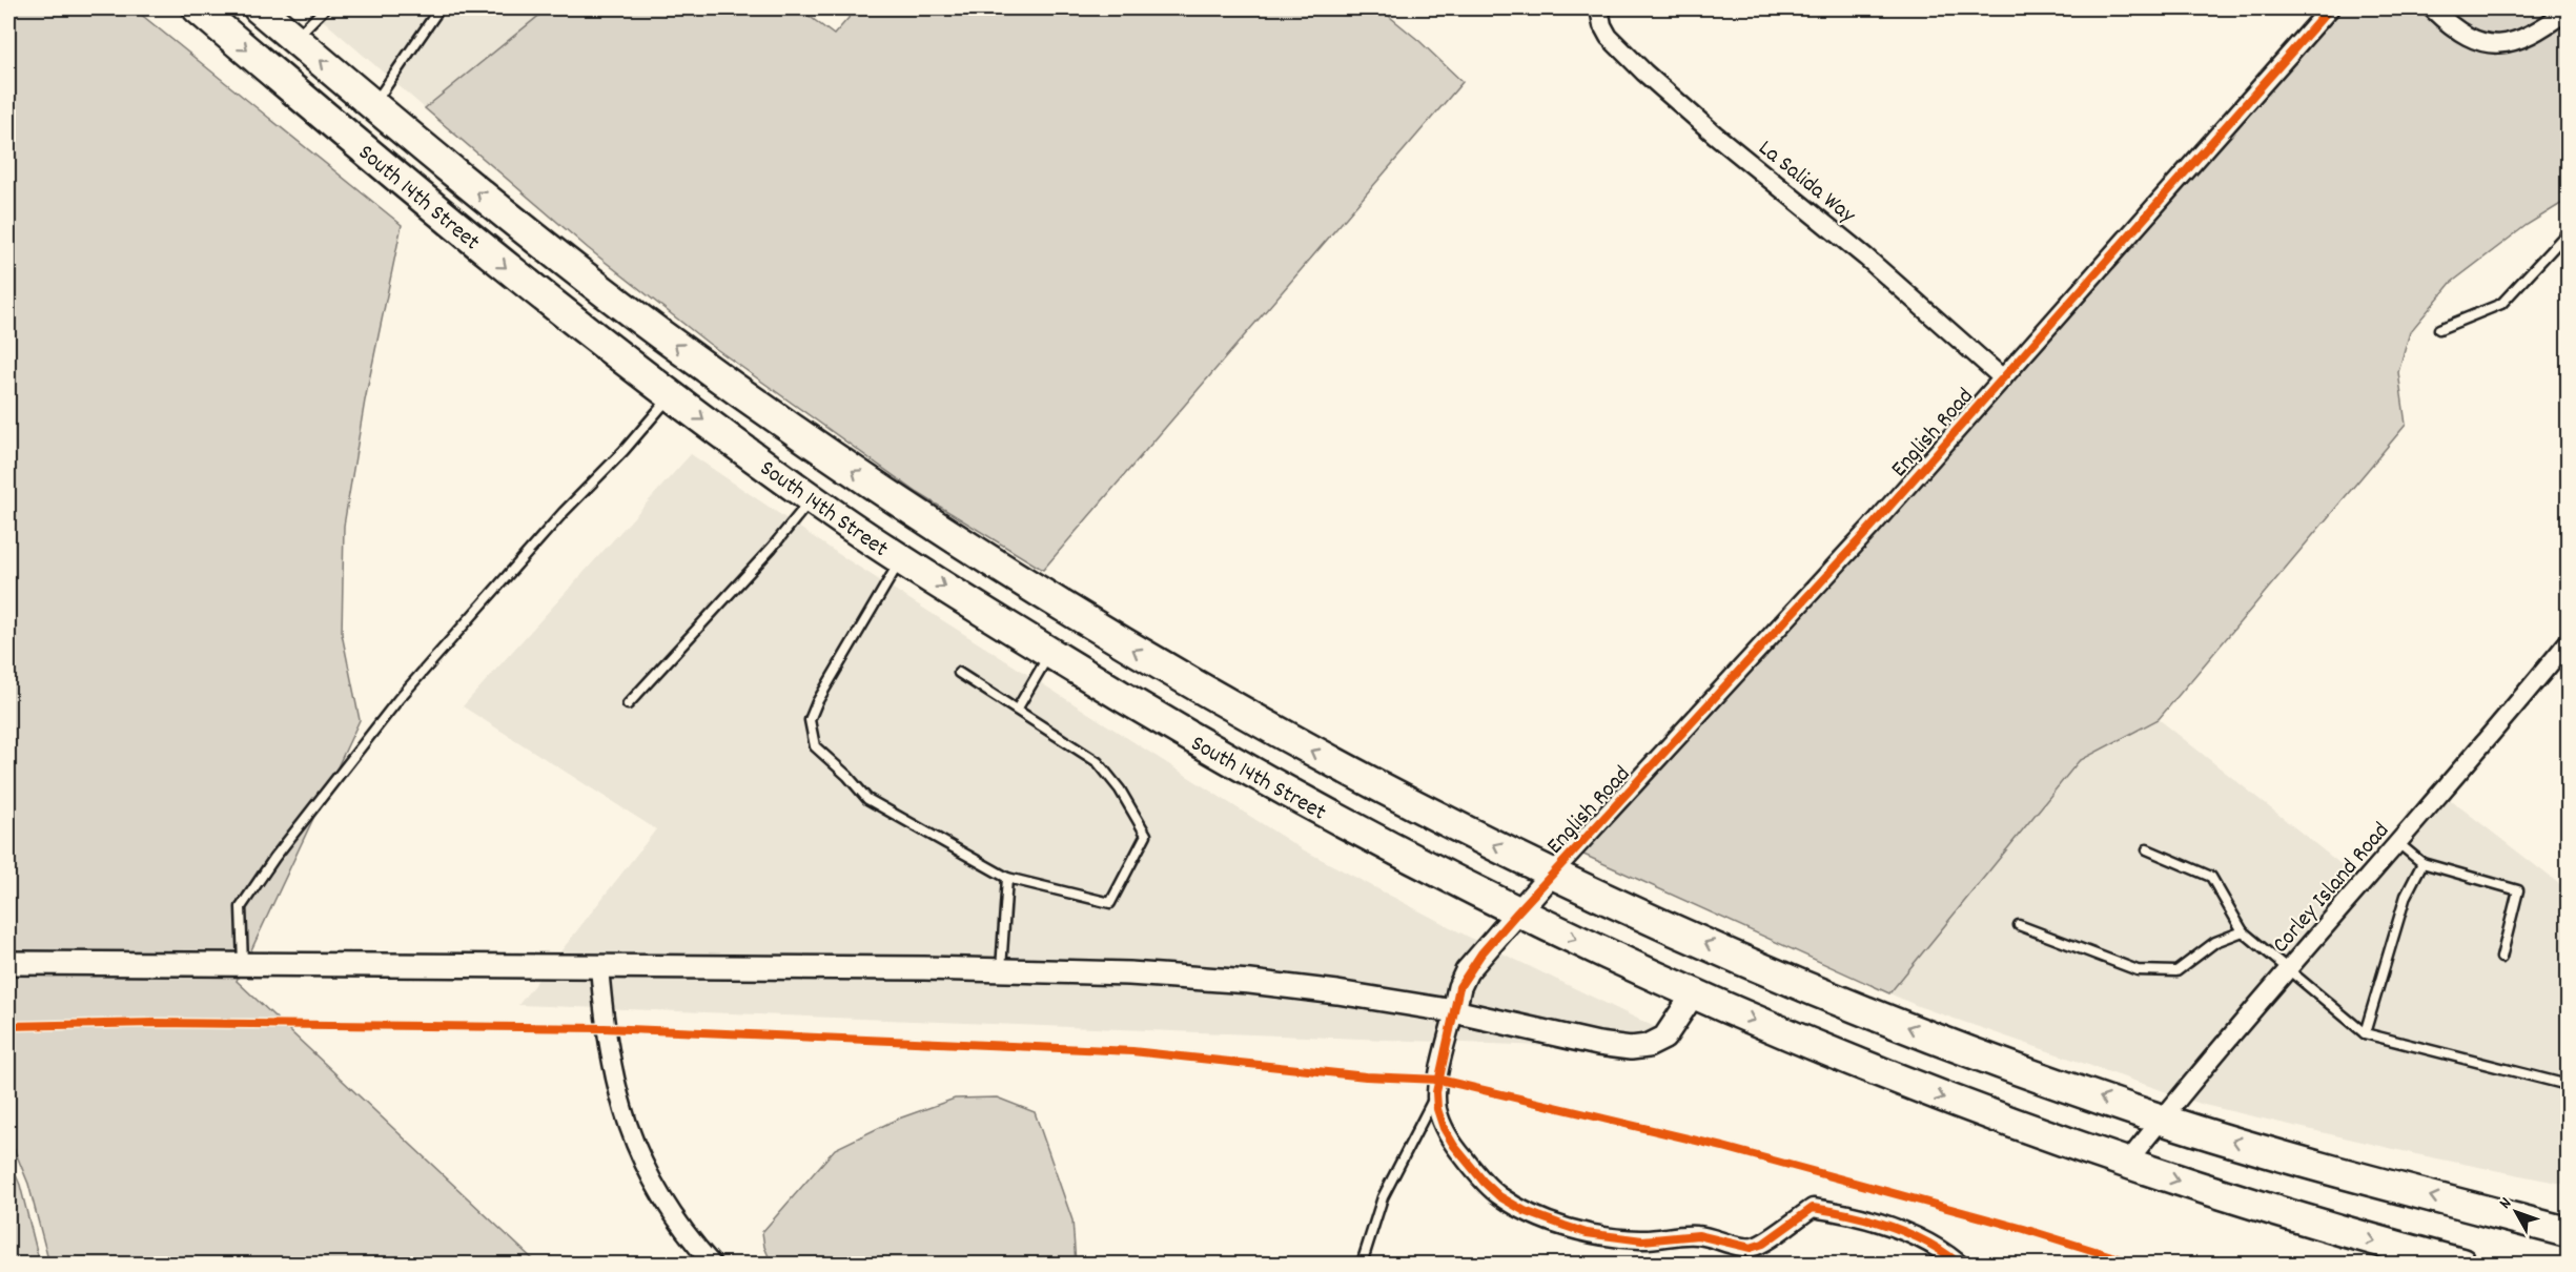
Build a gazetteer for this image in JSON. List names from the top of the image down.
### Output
{
  "streets": {
    "highway": ["South 14th Street"],
    "street": ["La Salida Way", "English Road", "Corley Island Road"]
  },
  "crossings": [
    ["La Salida Way", "English Road"],
    ["South 14th Street", "English Road"],
    ["South 14th Street", "Corley Island Road"]
  ],
  "north": "top left"
}
